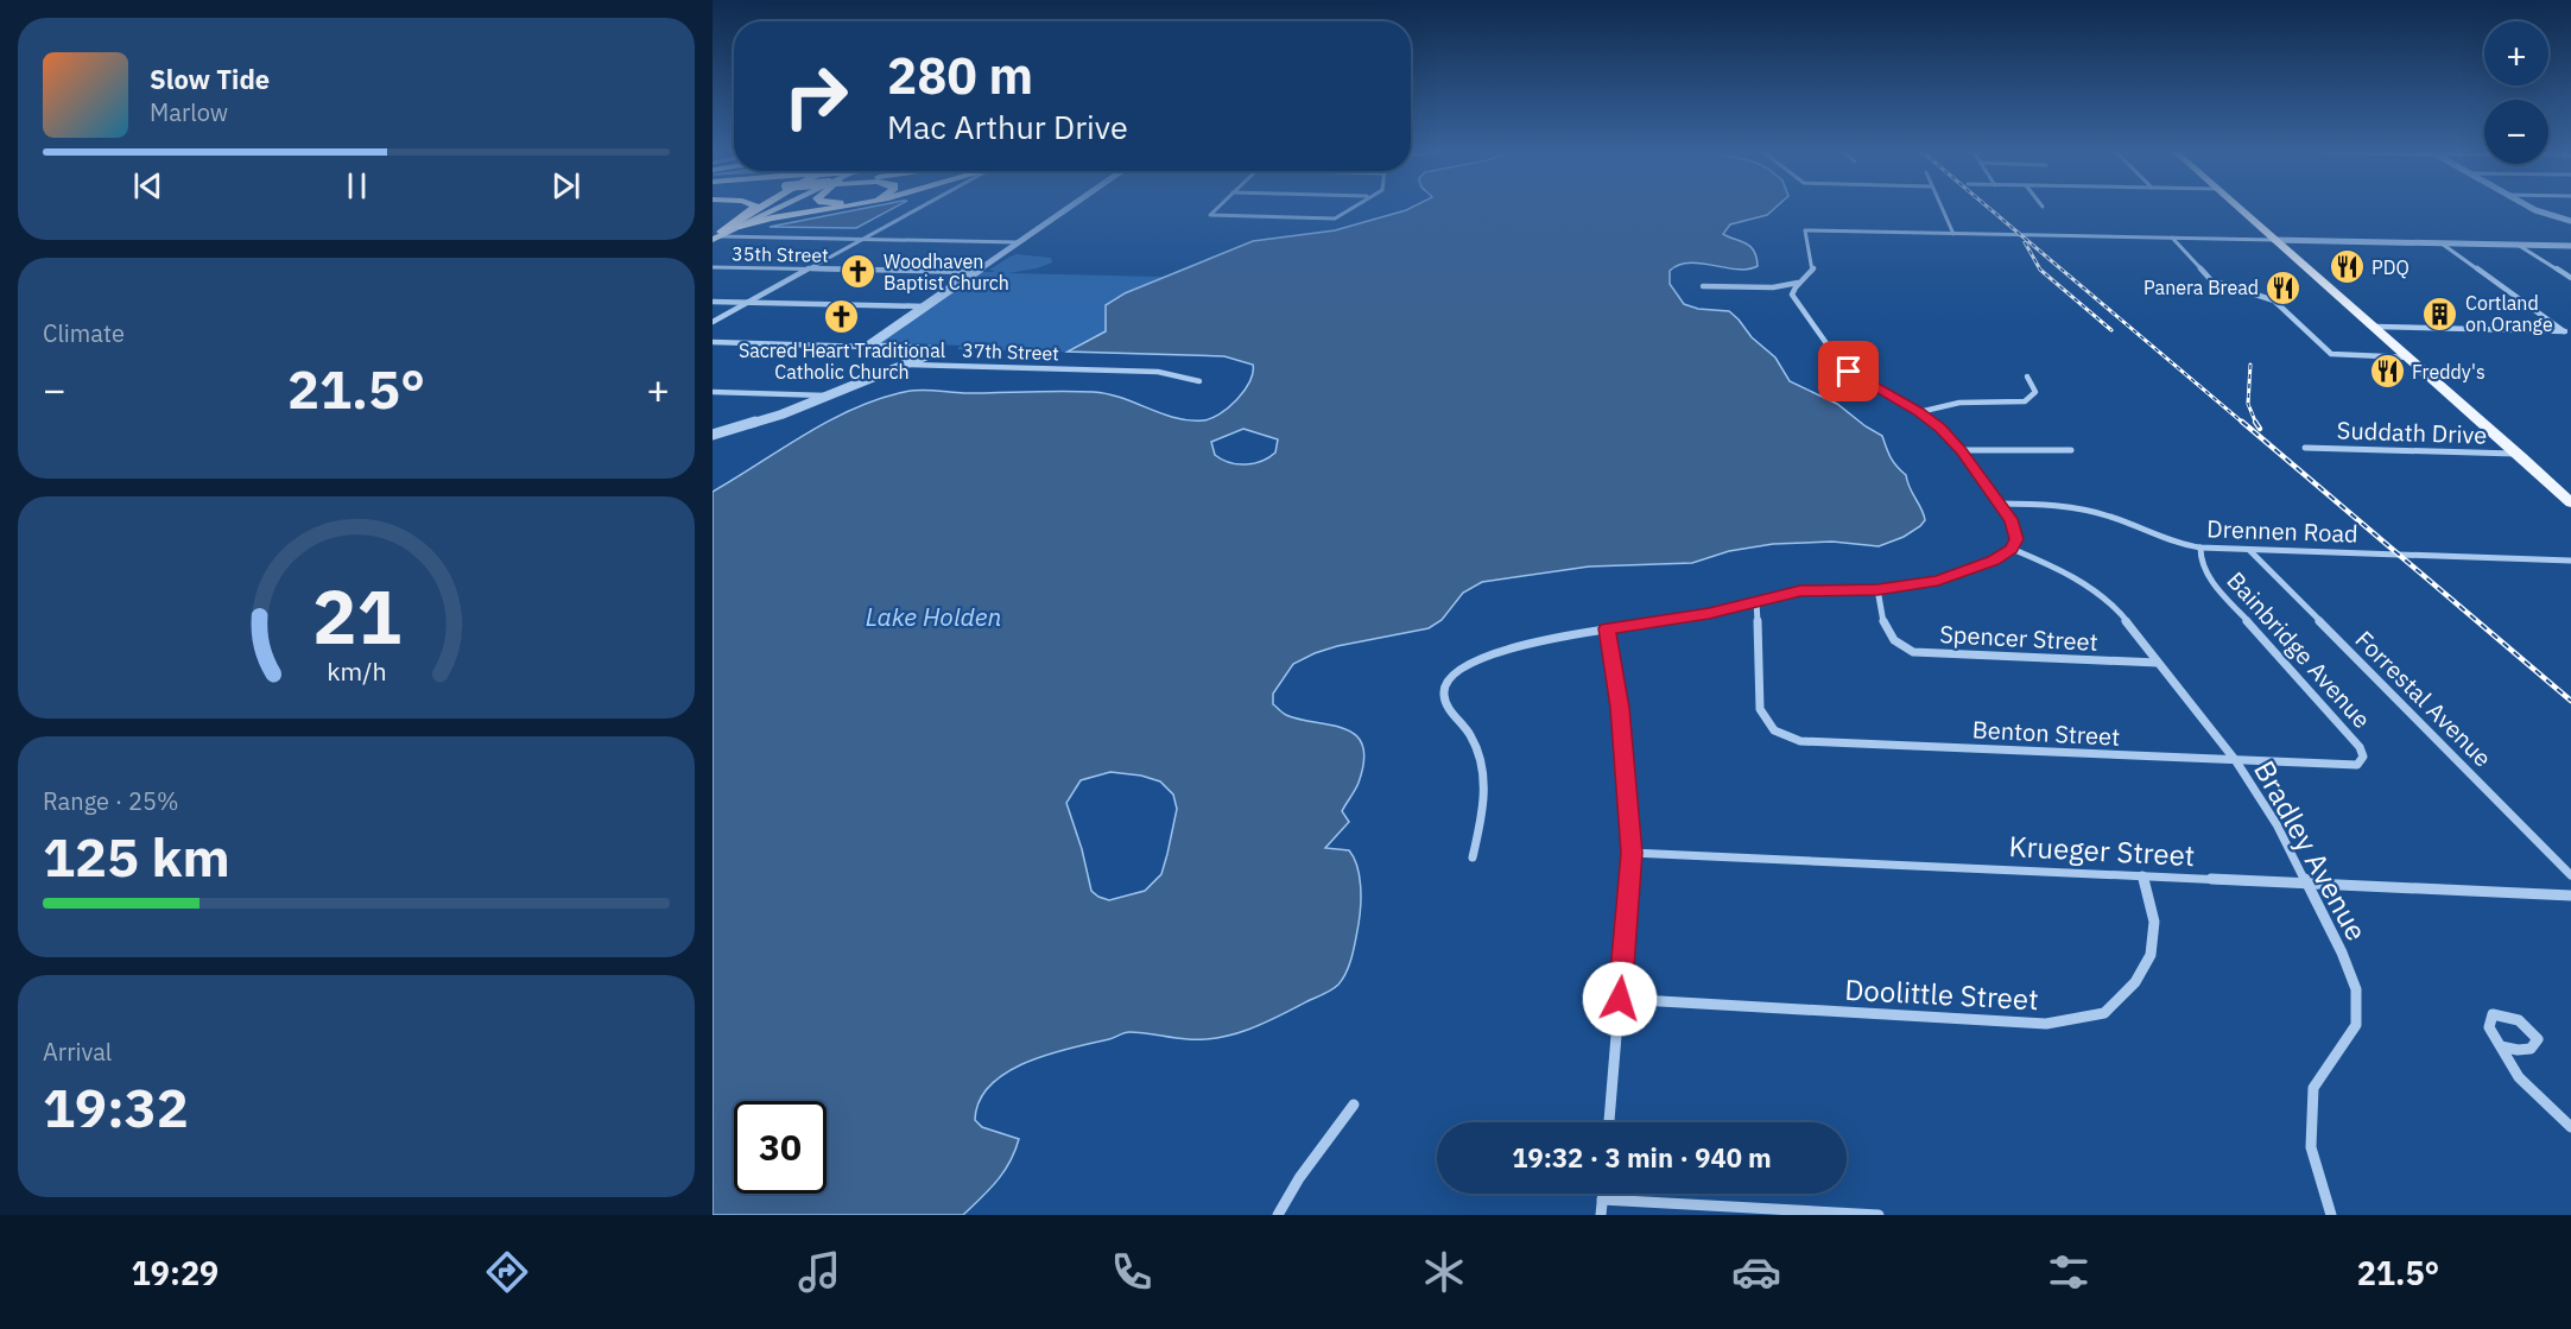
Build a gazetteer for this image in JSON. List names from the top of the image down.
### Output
{
  "streets": {
    "street": [
      "35th Street",
      "37th Street",
      "Suddath Drive",
      "Drennen Road",
      "Spencer Street",
      "Bainbridge Avenue",
      "Forrestal Avenue",
      "Benton Street",
      "Krueger Street",
      "Bradley Avenue",
      "Doolittle Street"
    ]
  },
  "crossings": [
    ["Drennen Road", "Bainbridge Avenue"],
    ["Drennen Road", "Forrestal Avenue"],
    ["Spencer Street", "Bradley Avenue"],
    ["Bainbridge Avenue", "Benton Street"],
    ["Benton Street", "Bradley Avenue"],
    ["Krueger Street", "Bradley Avenue"],
    ["Krueger Street", "Doolittle Street"]
  ],
  "water": ["Lake Holden"],
  "places": {
    "restaurant": ["PDQ", "Panera Bread", "Freddy's"],
    "church": ["Woodhaven Baptist Church", "Sacred Heart Traditional Catholic Church"],
    "building": ["Cortland on Orange"]
  },
  "page": {
    "map_buttons": ["+", "−"],
    "turn": ["280 m", "Mac Arthur Drive"],
    "song": ["Slow Tide", "Marlow"],
    "tile": [
      "Climate",
      ["Range · 25%", "125 km"],
      ["Arrival", "19:32"]
    ],
    "heat": ["−", "21.5°", "+"],
    "limit": "30",
    "trip": "19:32 · 3 min · 940 m",
    "tabs": ["19:29", "21.5°"],
    "gauge": ["21", "km/h"]
  }
}
